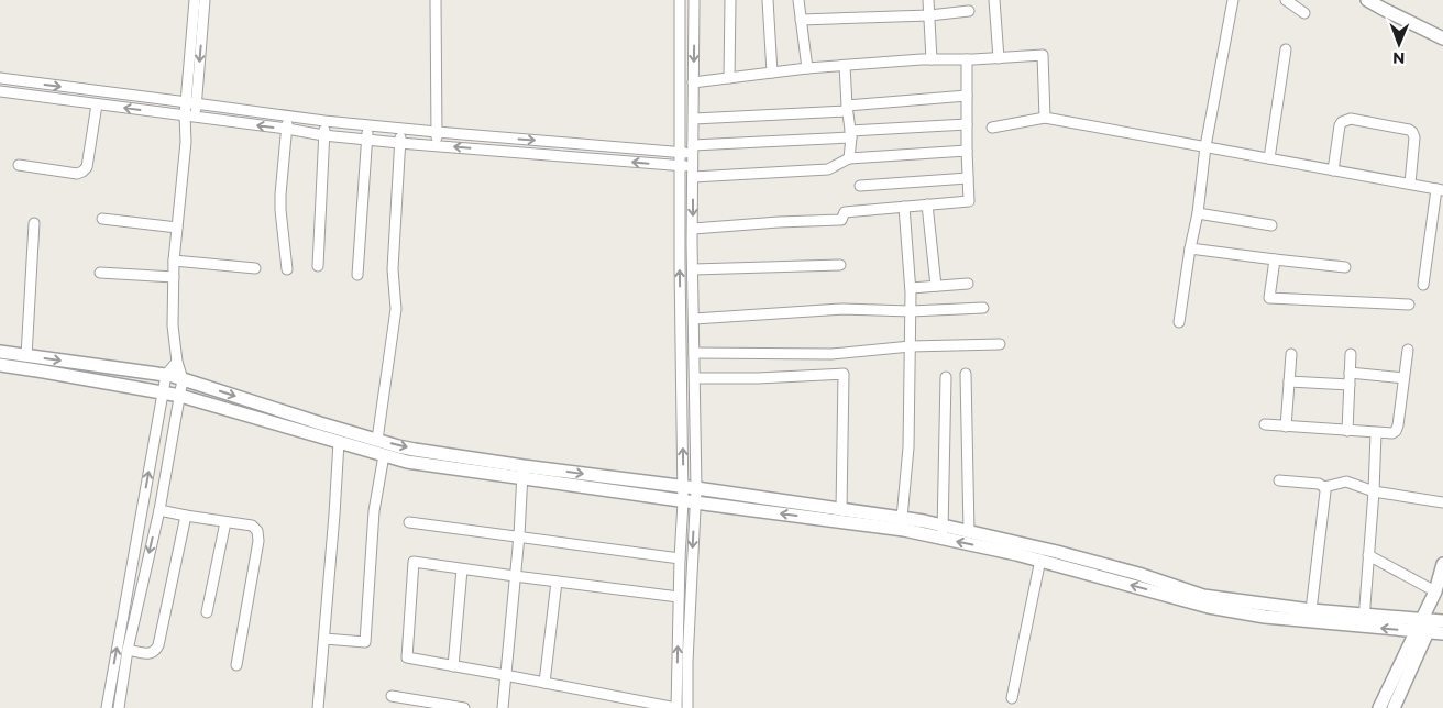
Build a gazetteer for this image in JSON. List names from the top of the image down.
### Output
{
  "north": "bottom"
}
